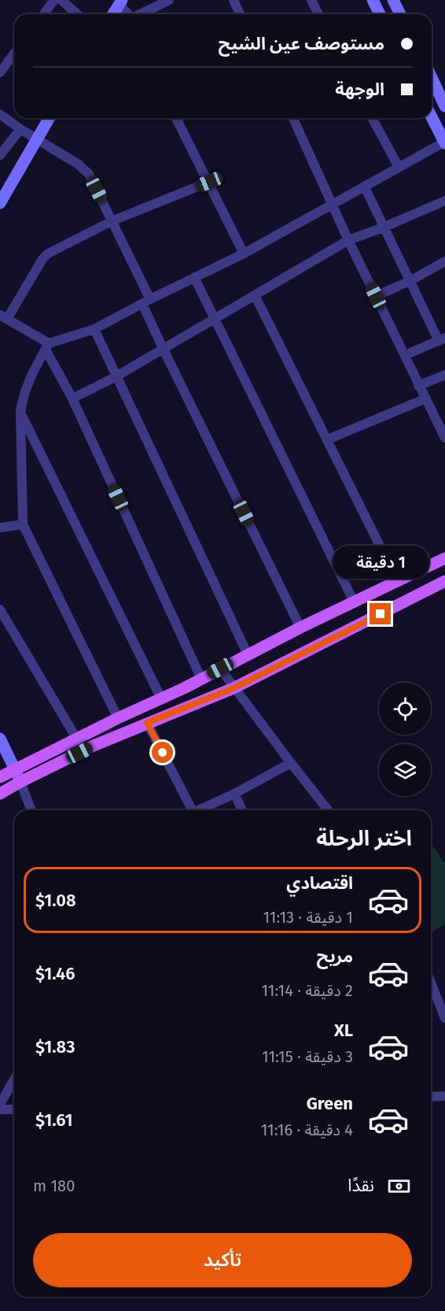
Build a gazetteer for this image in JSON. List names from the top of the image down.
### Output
{
  "page": {
    "banner": ["مستوصف عين الشيح", "الوجهة"],
    "bubble": "1 دقيقة",
    "heading": "اختر الرحلة",
    "list": [
      {
        "name": "اقتصادي",
        "note": "1 دقيقة · 11:13",
        "value": "$1.08"
      },
      {
        "name": "مريح",
        "note": "2 دقيقة · 11:14",
        "value": "$1.46"
      },
      {
        "name": "XL",
        "note": "3 دقيقة · 11:15",
        "value": "$1.83"
      },
      {
        "name": "Green",
        "note": "4 دقيقة · 11:16",
        "value": "$1.61"
      }
    ],
    "pay": ["نقدًا", "180 m"],
    "buttons": "تأكيد"
  }
}
